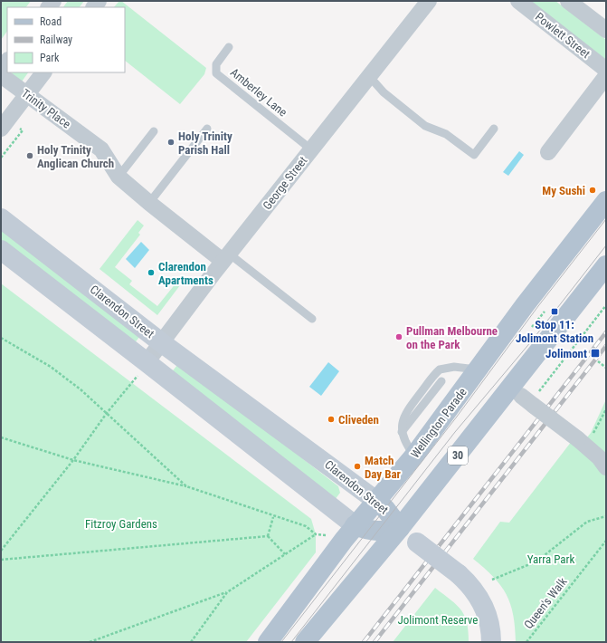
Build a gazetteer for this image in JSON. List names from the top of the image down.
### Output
{
  "streets": {
    "main road": ["Clarendon Street", "Wellington Parade", "30"],
    "street": ["Powlett Street", "Trinity Place", "George Street"],
    "lane": ["Amberley Lane"],
    "path": ["Queen's Walk"]
  },
  "crossings": [
    ["Amberley Lane", "George Street"],
    ["Trinity Place", "George Street"],
    ["George Street", "Clarendon Street"],
    ["Clarendon Street", "Wellington Parade"],
    ["Clarendon Street", "30"]
  ],
  "parks": ["Fitzroy Gardens", "Yarra Park", "Jolimont Reserve"],
  "places": {
    "other": [
      "Holy Trinity Parish Hall",
      "Holy Trinity Anglican Church",
      "My Sushi",
      "Clarendon Apartments",
      "Pullman Melbourne on the Park",
      "Cliveden",
      "Match Day Bar"
    ],
    "transit": ["Stop 11: Jolimont Station", "Jolimont"]
  },
  "legend": ["Road", "Railway", "Park"]
}
